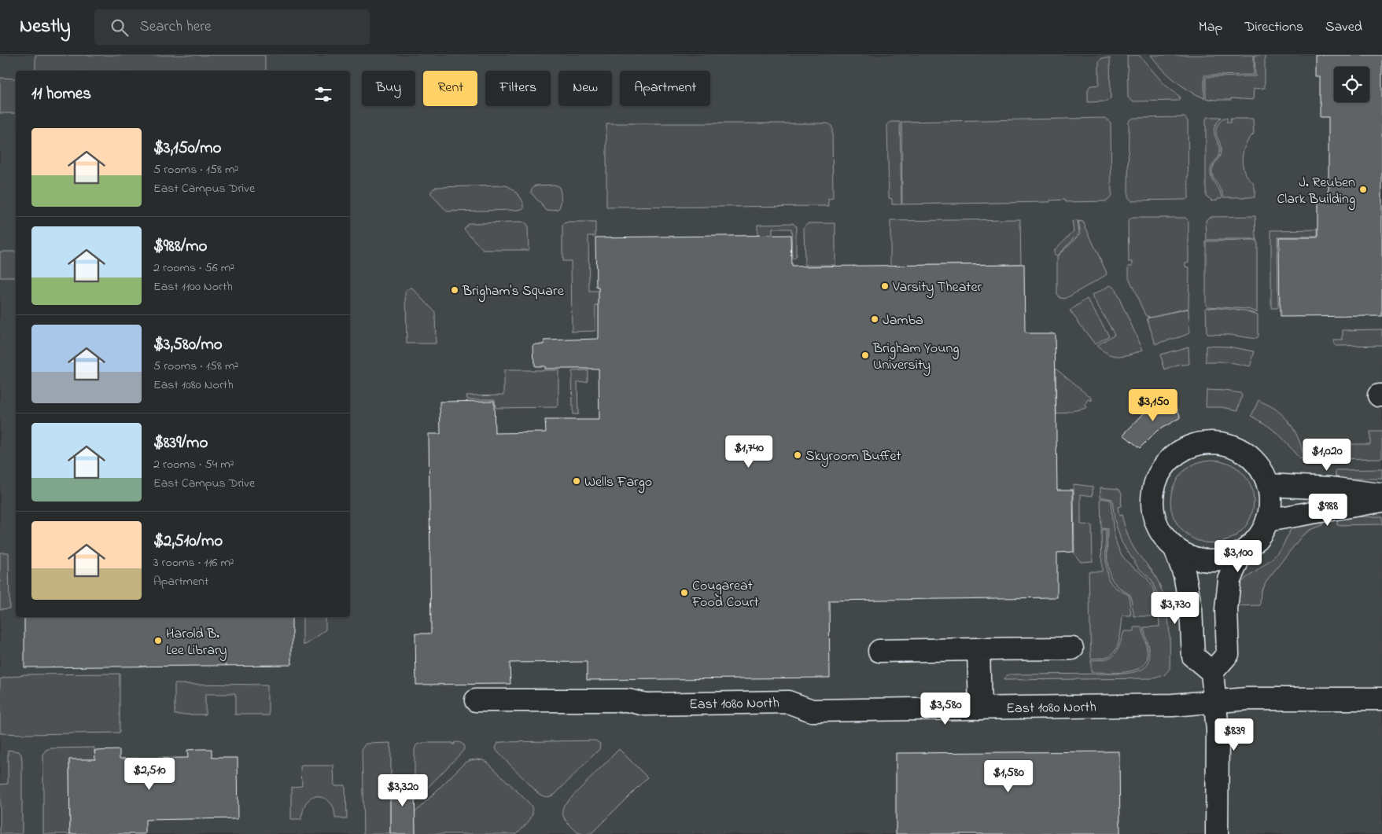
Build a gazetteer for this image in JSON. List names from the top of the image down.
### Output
{
  "streets": {
    "street": ["East 1080 North"]
  },
  "places": [
    "J. Reuben Clark Building",
    "Varsity Theater",
    "Brigham's Square",
    "Jamba",
    "Brigham Young University",
    "Skyroom Buffet",
    "Wells Fargo",
    "Cougareat Food Court",
    "Harold B. Lee Library"
  ],
  "page": {
    "header": "Nestly",
    "search": "Search here",
    "nav": ["Map", "Directions", "Saved"],
    "chip": [
      "Buy",
      "Rent",
      "Filters",
      "New",
      "Apartment"
    ],
    "heading": "11 homes",
    "list": [
      {
        "name": "$3,150/mo",
        "note": "5 rooms · 158 m² · East Campus Drive"
      },
      {
        "name": "$988/mo",
        "note": "2 rooms · 56 m² · East 1100 North"
      },
      {
        "name": "$3,580/mo",
        "note": "5 rooms · 158 m² · East 1080 North"
      },
      {
        "name": "$839/mo",
        "note": "2 rooms · 54 m² · East Campus Drive"
      },
      {
        "name": "$2,510/mo",
        "note": "3 rooms · 116 m² · Apartment"
      }
    ],
    "price": [
      "$3,150",
      "$1,740",
      "$1,020",
      "$988",
      "$3,100",
      "$3,730",
      "$3,580",
      "$839",
      "$2,510",
      "$1,580",
      "$3,320"
    ]
  }
}
